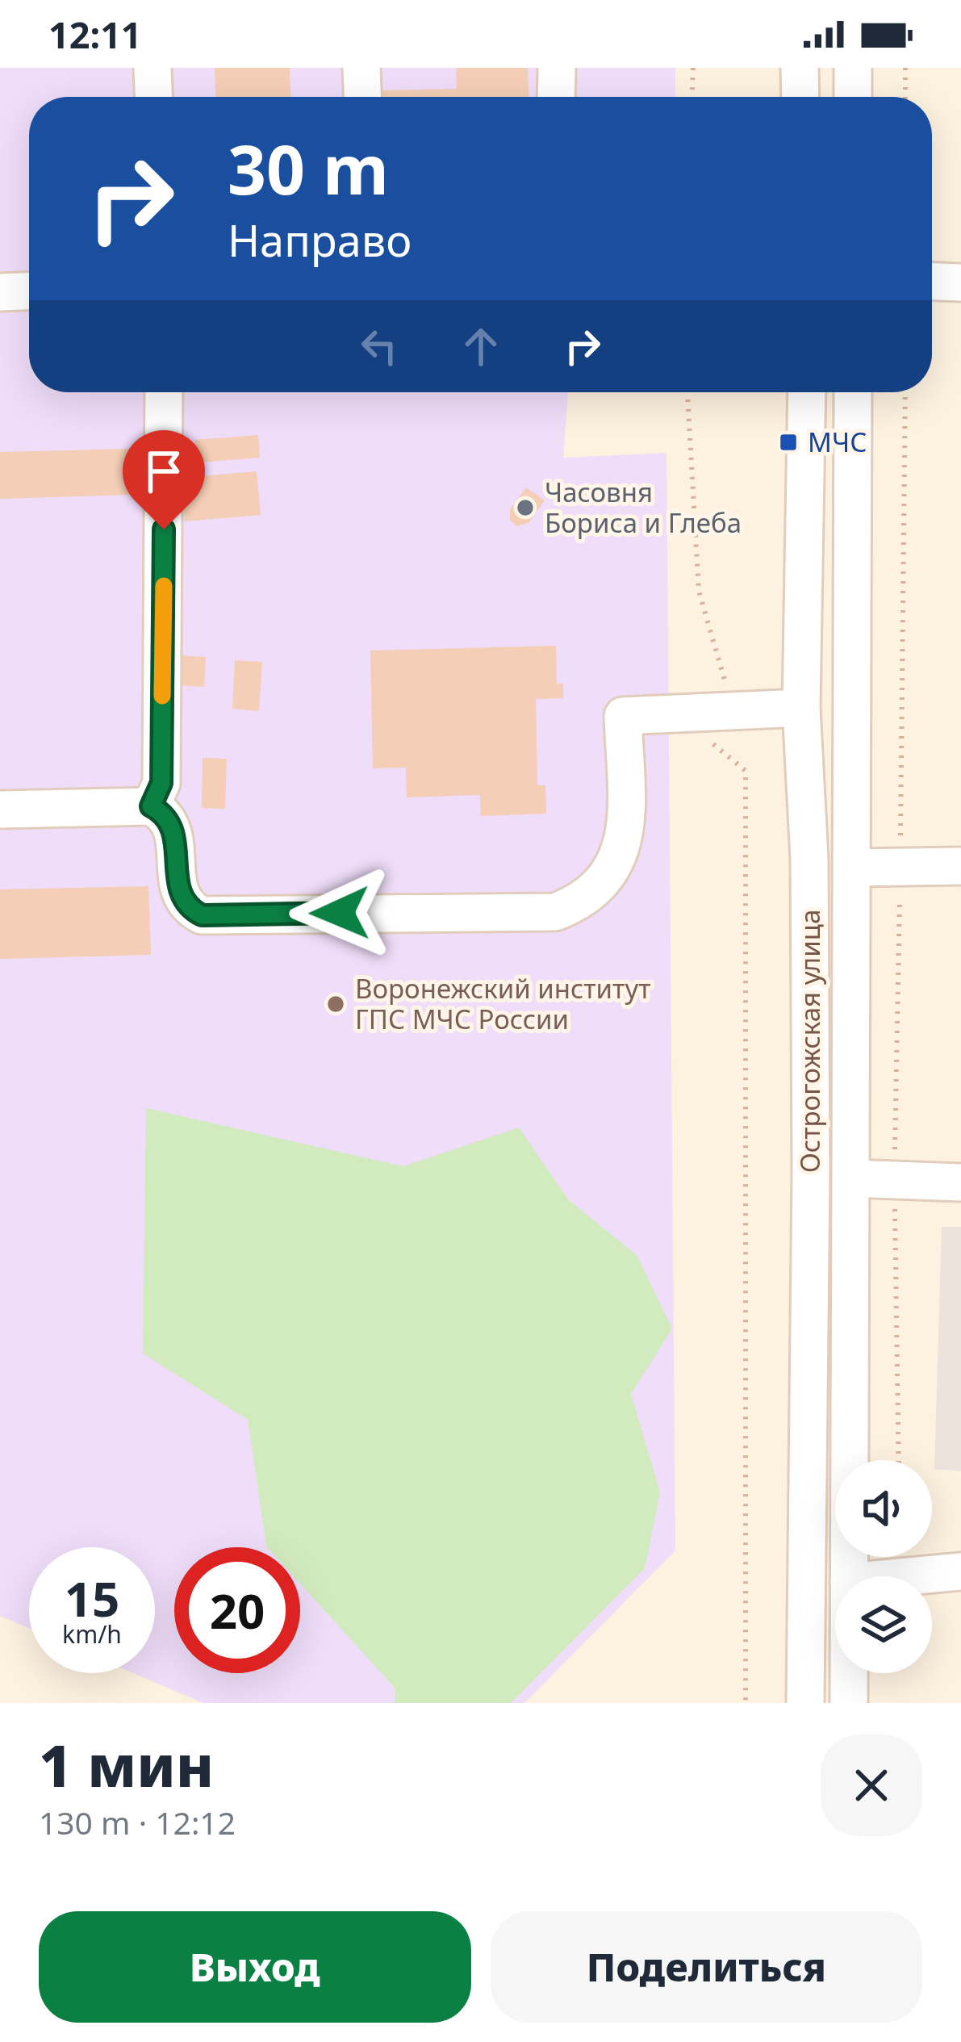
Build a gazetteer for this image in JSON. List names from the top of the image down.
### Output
{
  "streets": {
    "street": ["Острогожская улица"]
  },
  "places": {
    "transit": ["МЧС"],
    "other": ["Часовня Бориса и Глеба", "Воронежский институт ГПС МЧС России"]
  },
  "page": {
    "status": "12:11",
    "turn": ["30 m", "Направо"],
    "speed": "15 km/h",
    "limit": "20",
    "heading": ["1 мин", "130 m · 12:12"],
    "buttons": ["Выход", "Поделиться"]
  }
}
